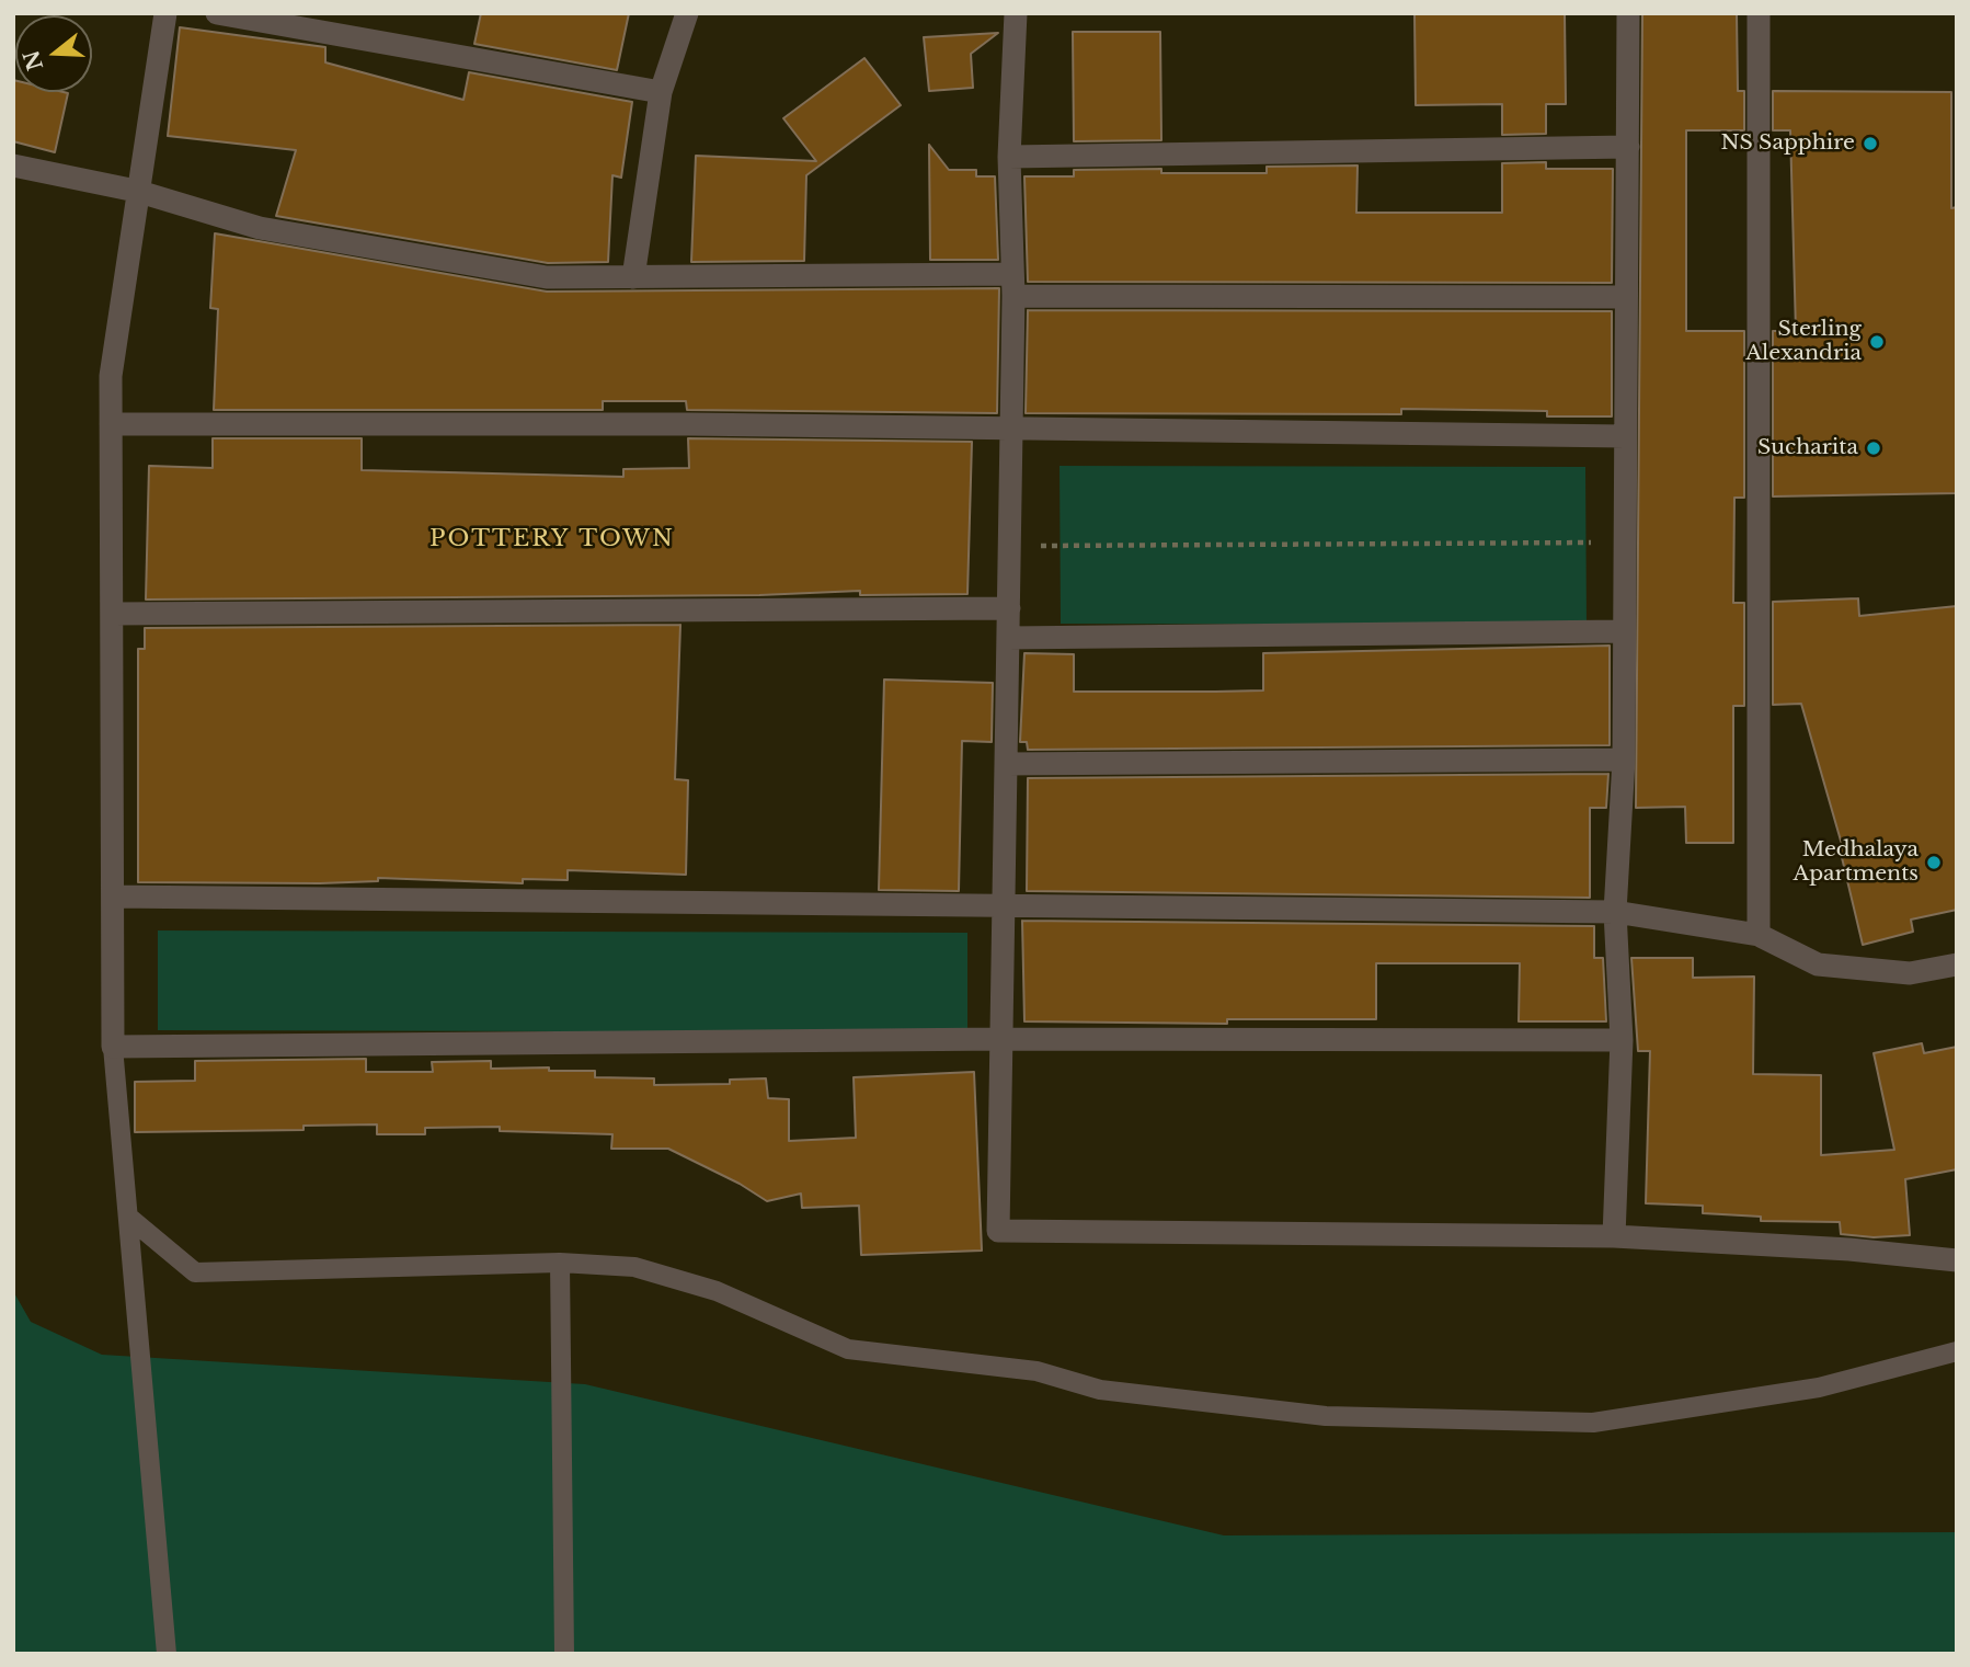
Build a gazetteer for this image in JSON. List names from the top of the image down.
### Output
{
  "districts": ["POTTERY TOWN"],
  "places": [
    "NS Sapphire",
    "Sterling Alexandria",
    "Sucharita",
    "Medhalaya Apartments"
  ],
  "north": "left"
}
